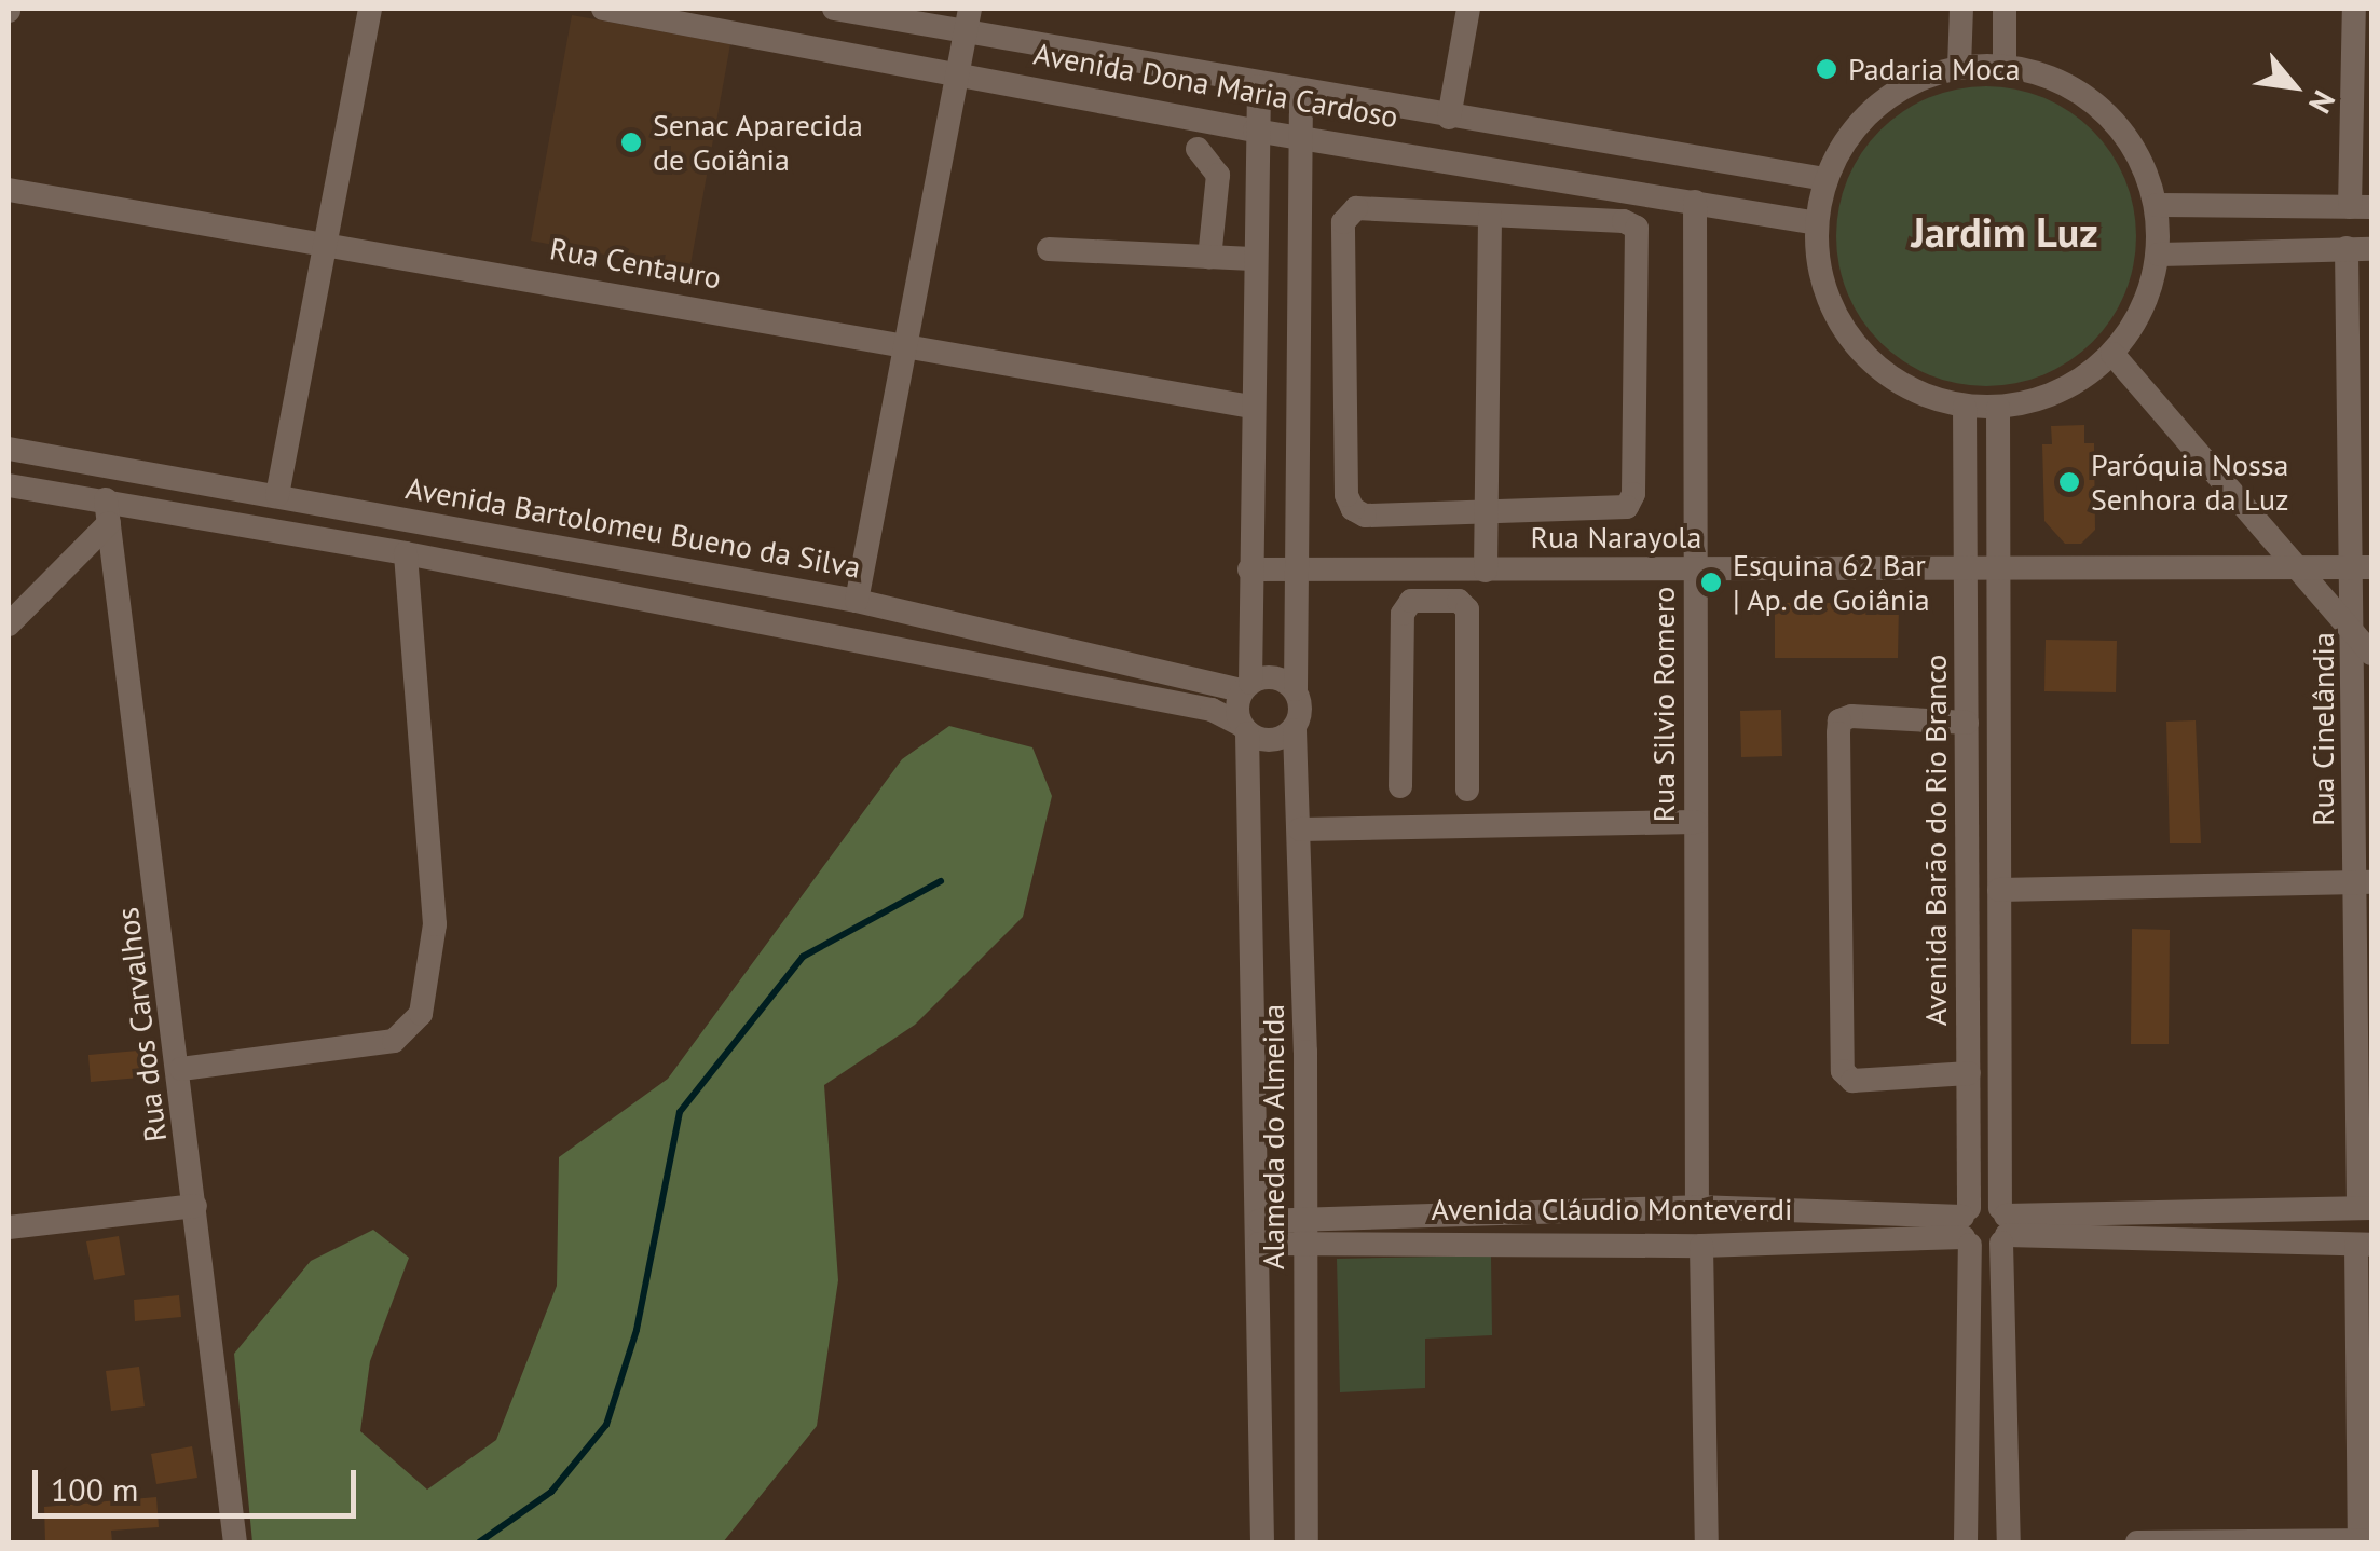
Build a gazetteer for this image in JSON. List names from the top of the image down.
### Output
{
  "streets": {
    "street": [
      "Avenida Dona Maria Cardoso",
      "Rua Centauro",
      "Avenida Bartolomeu Bueno da Silva",
      "Rua Narayola",
      "Rua Silvio Romero",
      "Rua Cinelândia",
      "Avenida Barão do Rio Branco",
      "Rua dos Carvalhos",
      "Alameda do Almeida",
      "Avenida Cláudio Monteverdi"
    ]
  },
  "crossings": [
    ["Avenida Dona Maria Cardoso", "Rua Silvio Romero"],
    ["Avenida Dona Maria Cardoso", "Avenida Barão do Rio Branco"],
    ["Avenida Bartolomeu Bueno da Silva", "Alameda do Almeida"],
    ["Rua Narayola", "Rua Silvio Romero"],
    ["Rua Narayola", "Rua Cinelândia"],
    ["Rua Narayola", "Avenida Barão do Rio Branco"],
    ["Rua Silvio Romero", "Avenida Cláudio Monteverdi"],
    ["Avenida Barão do Rio Branco", "Avenida Cláudio Monteverdi"],
    ["Alameda do Almeida", "Avenida Cláudio Monteverdi"]
  ],
  "districts": ["Jardim Luz"],
  "places": [
    "Padaria Moca",
    "Senac Aparecida de Goiânia",
    "Paróquia Nossa Senhora da Luz",
    "Esquina 62 Bar | Ap. de Goiânia"
  ],
  "scale_bar": "100 m",
  "north": "bottom right"
}
